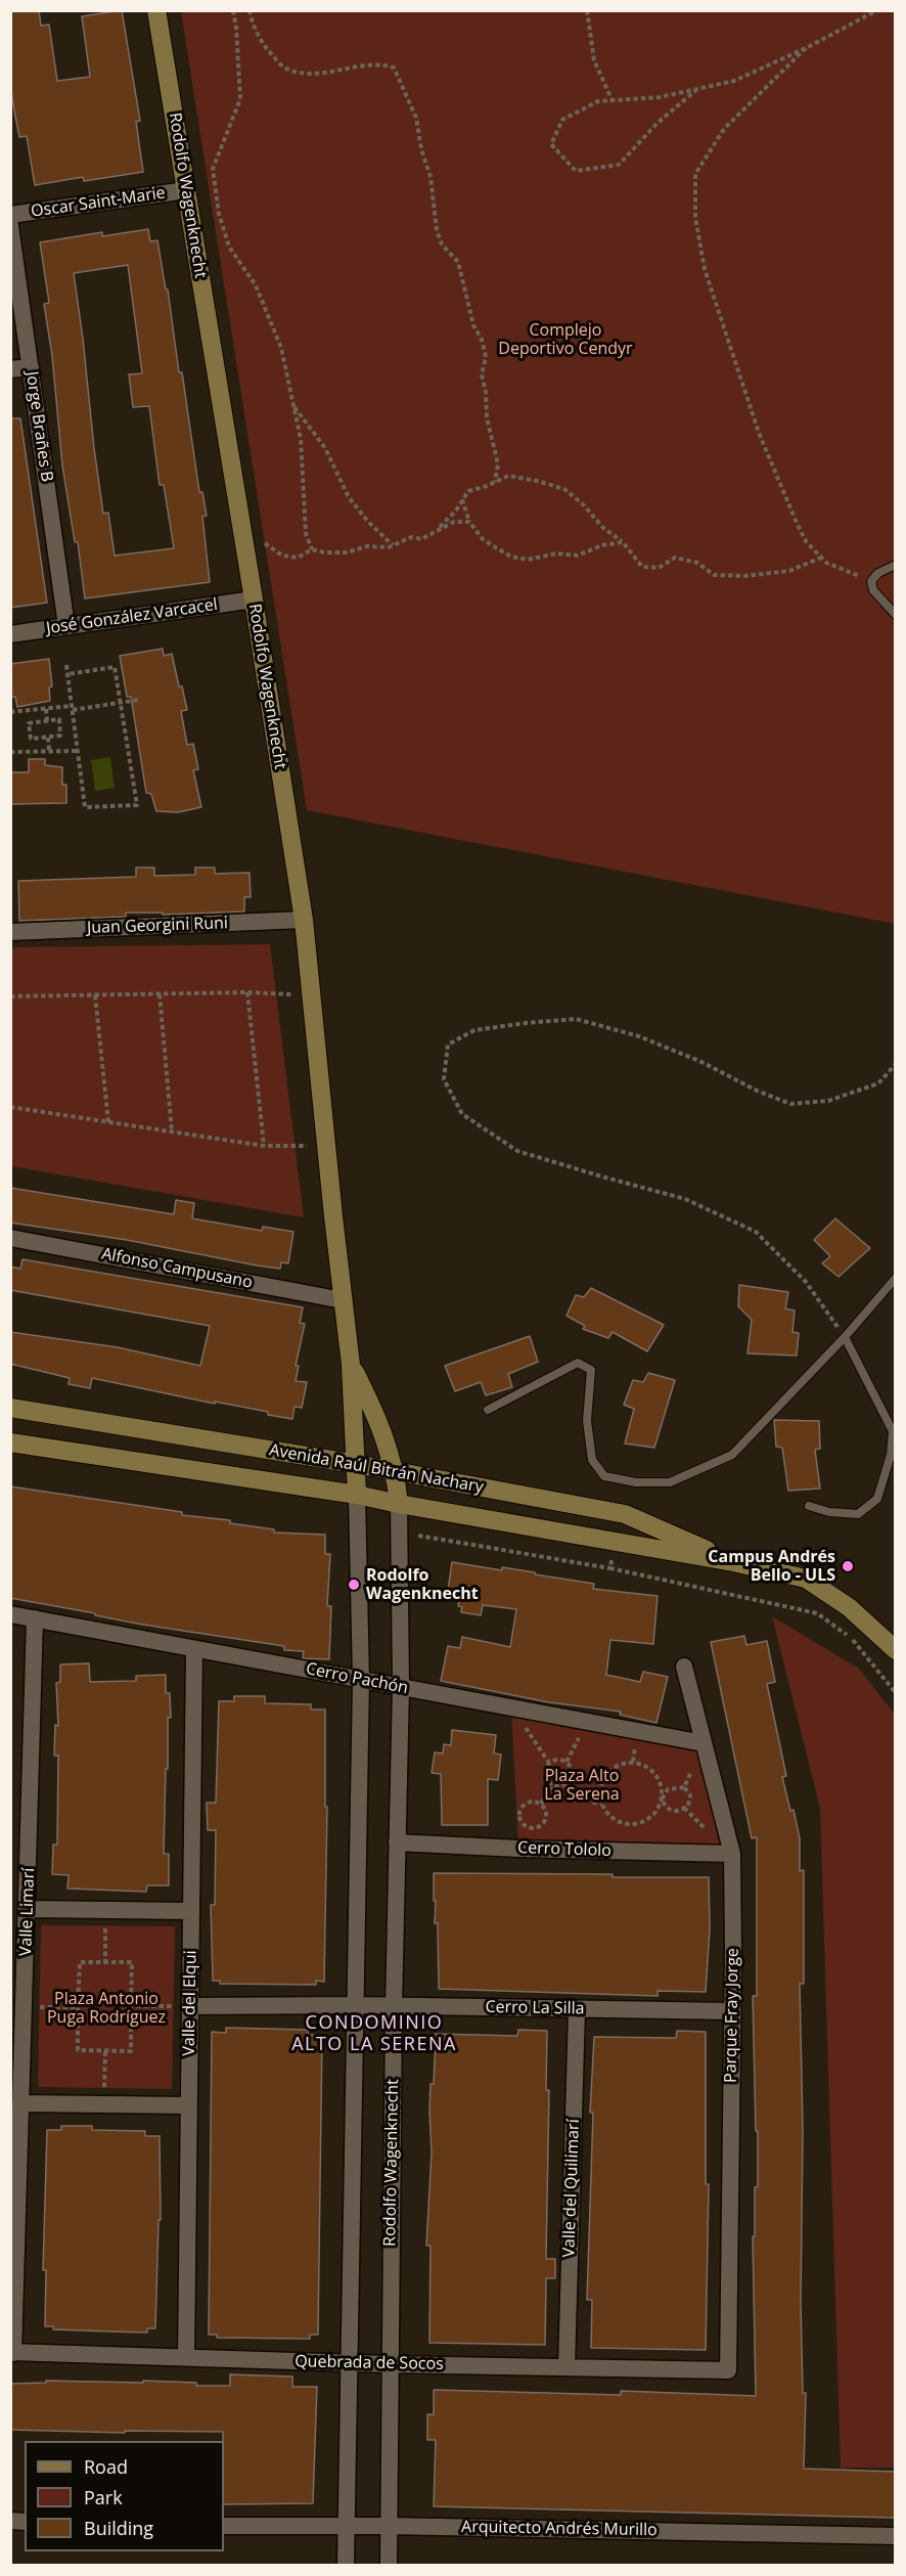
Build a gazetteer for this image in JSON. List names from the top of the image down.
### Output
{
  "streets": {
    "main road": ["Rodolfo Wagenknecht", "Avenida Raúl Bitrán Nachary"],
    "street": [
      "Oscar Saint-Marie",
      "Jorge Brañes B",
      "José González Varcacel",
      "Juan Georgini Runi",
      "Alfonso Campusano",
      "Cerro Pachón",
      "Cerro Tololo",
      "Valle Limarí",
      "Valle del Elqui",
      "Cerro La Silla",
      "Parque Fray Jorge",
      "Valle del Quilimarí",
      "Quebrada de Socos",
      "Arquitecto Andrés Murillo"
    ]
  },
  "crossings": [
    ["Rodolfo Wagenknecht", "Oscar Saint-Marie"],
    ["Rodolfo Wagenknecht", "José González Varcacel"],
    ["Rodolfo Wagenknecht", "Juan Georgini Runi"],
    ["Rodolfo Wagenknecht", "Alfonso Campusano"],
    ["Rodolfo Wagenknecht", "Avenida Raúl Bitrán Nachary"],
    ["Rodolfo Wagenknecht", "Cerro Pachón"],
    ["Rodolfo Wagenknecht", "Cerro Tololo"],
    ["Rodolfo Wagenknecht", "Cerro La Silla"],
    ["Rodolfo Wagenknecht", "Quebrada de Socos"],
    ["Rodolfo Wagenknecht", "Arquitecto Andrés Murillo"],
    ["Jorge Brañes B", "José González Varcacel"],
    ["Cerro Pachón", "Valle Limarí"],
    ["Cerro Pachón", "Valle del Elqui"],
    ["Cerro Pachón", "Parque Fray Jorge"],
    ["Cerro Tololo", "Parque Fray Jorge"],
    ["Valle Limarí", "Quebrada de Socos"],
    ["Valle del Elqui", "Cerro La Silla"],
    ["Valle del Elqui", "Quebrada de Socos"],
    ["Cerro La Silla", "Parque Fray Jorge"],
    ["Cerro La Silla", "Valle del Quilimarí"],
    ["Parque Fray Jorge", "Quebrada de Socos"],
    ["Valle del Quilimarí", "Quebrada de Socos"]
  ],
  "districts": ["CONDOMINIO ALTO LA SERENA"],
  "parks": ["Complejo Deportivo Cendyr", "Plaza Alto La Serena", "Plaza Antonio Puga Rodríguez"],
  "places": ["Campus Andrés Bello - ULS", "Rodolfo Wagenknecht"],
  "legend": ["Road", "Park", "Building"]
}
